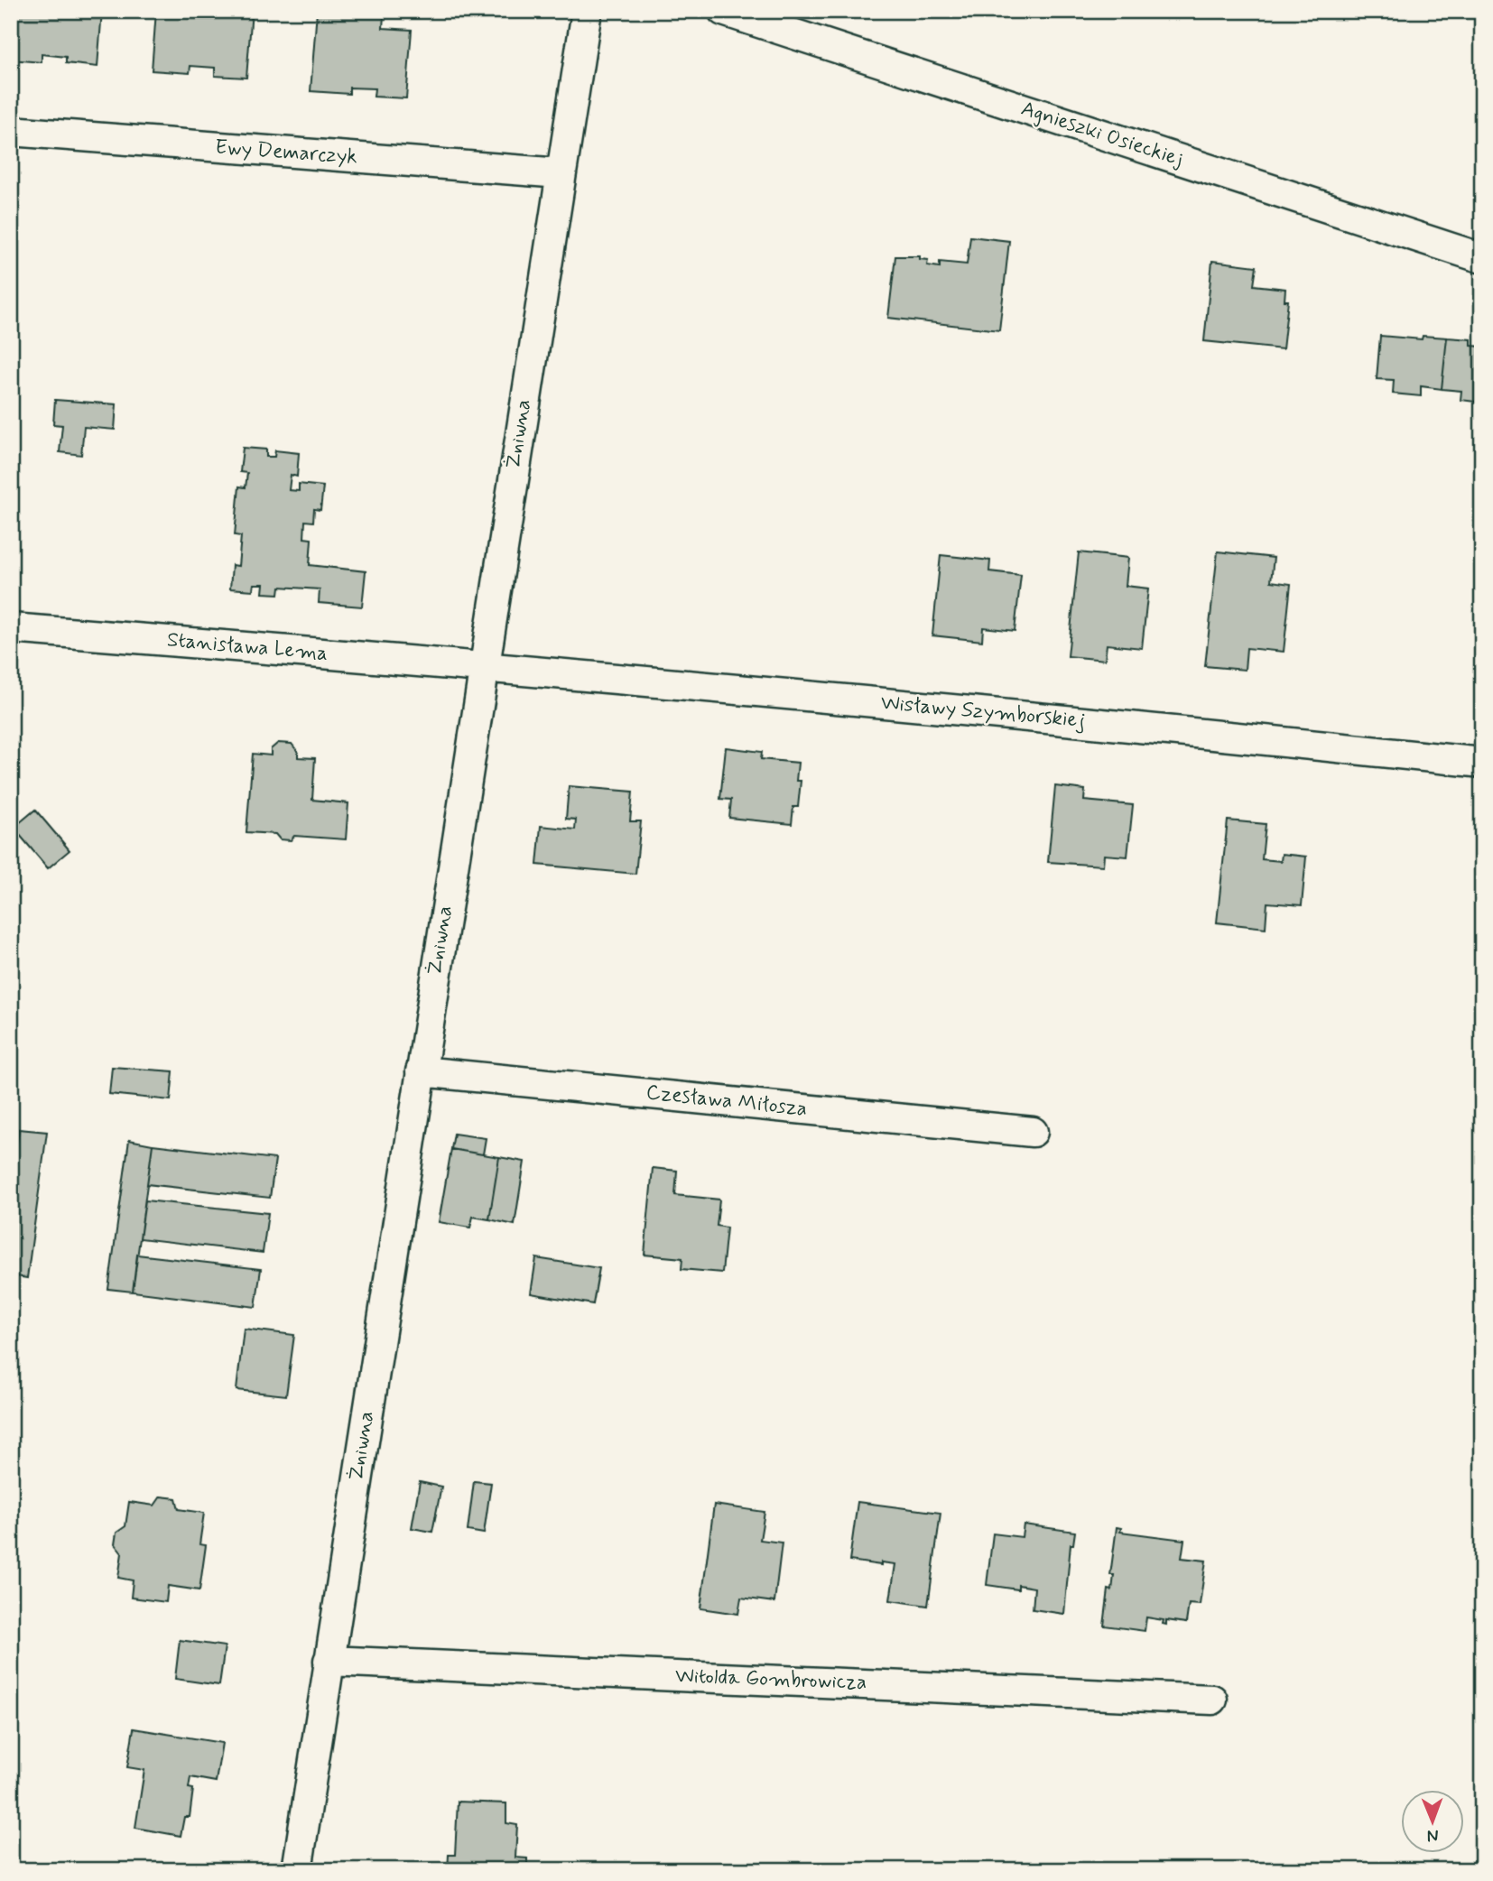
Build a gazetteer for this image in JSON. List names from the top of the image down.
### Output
{
  "streets": {
    "street": [
      "Agnieszki Osieckiej",
      "Ewy Demarczyk",
      "Żniwna",
      "Stanisława Lema",
      "Wisławy Szymborskiej",
      "Czesława Miłosza",
      "Witolda Gombrowicza"
    ]
  },
  "crossings": [
    ["Ewy Demarczyk", "Żniwna"],
    ["Żniwna", "Stanisława Lema"],
    ["Żniwna", "Wisławy Szymborskiej"],
    ["Żniwna", "Czesława Miłosza"],
    ["Żniwna", "Witolda Gombrowicza"],
    ["Stanisława Lema", "Wisławy Szymborskiej"]
  ],
  "north": "bottom"
}
